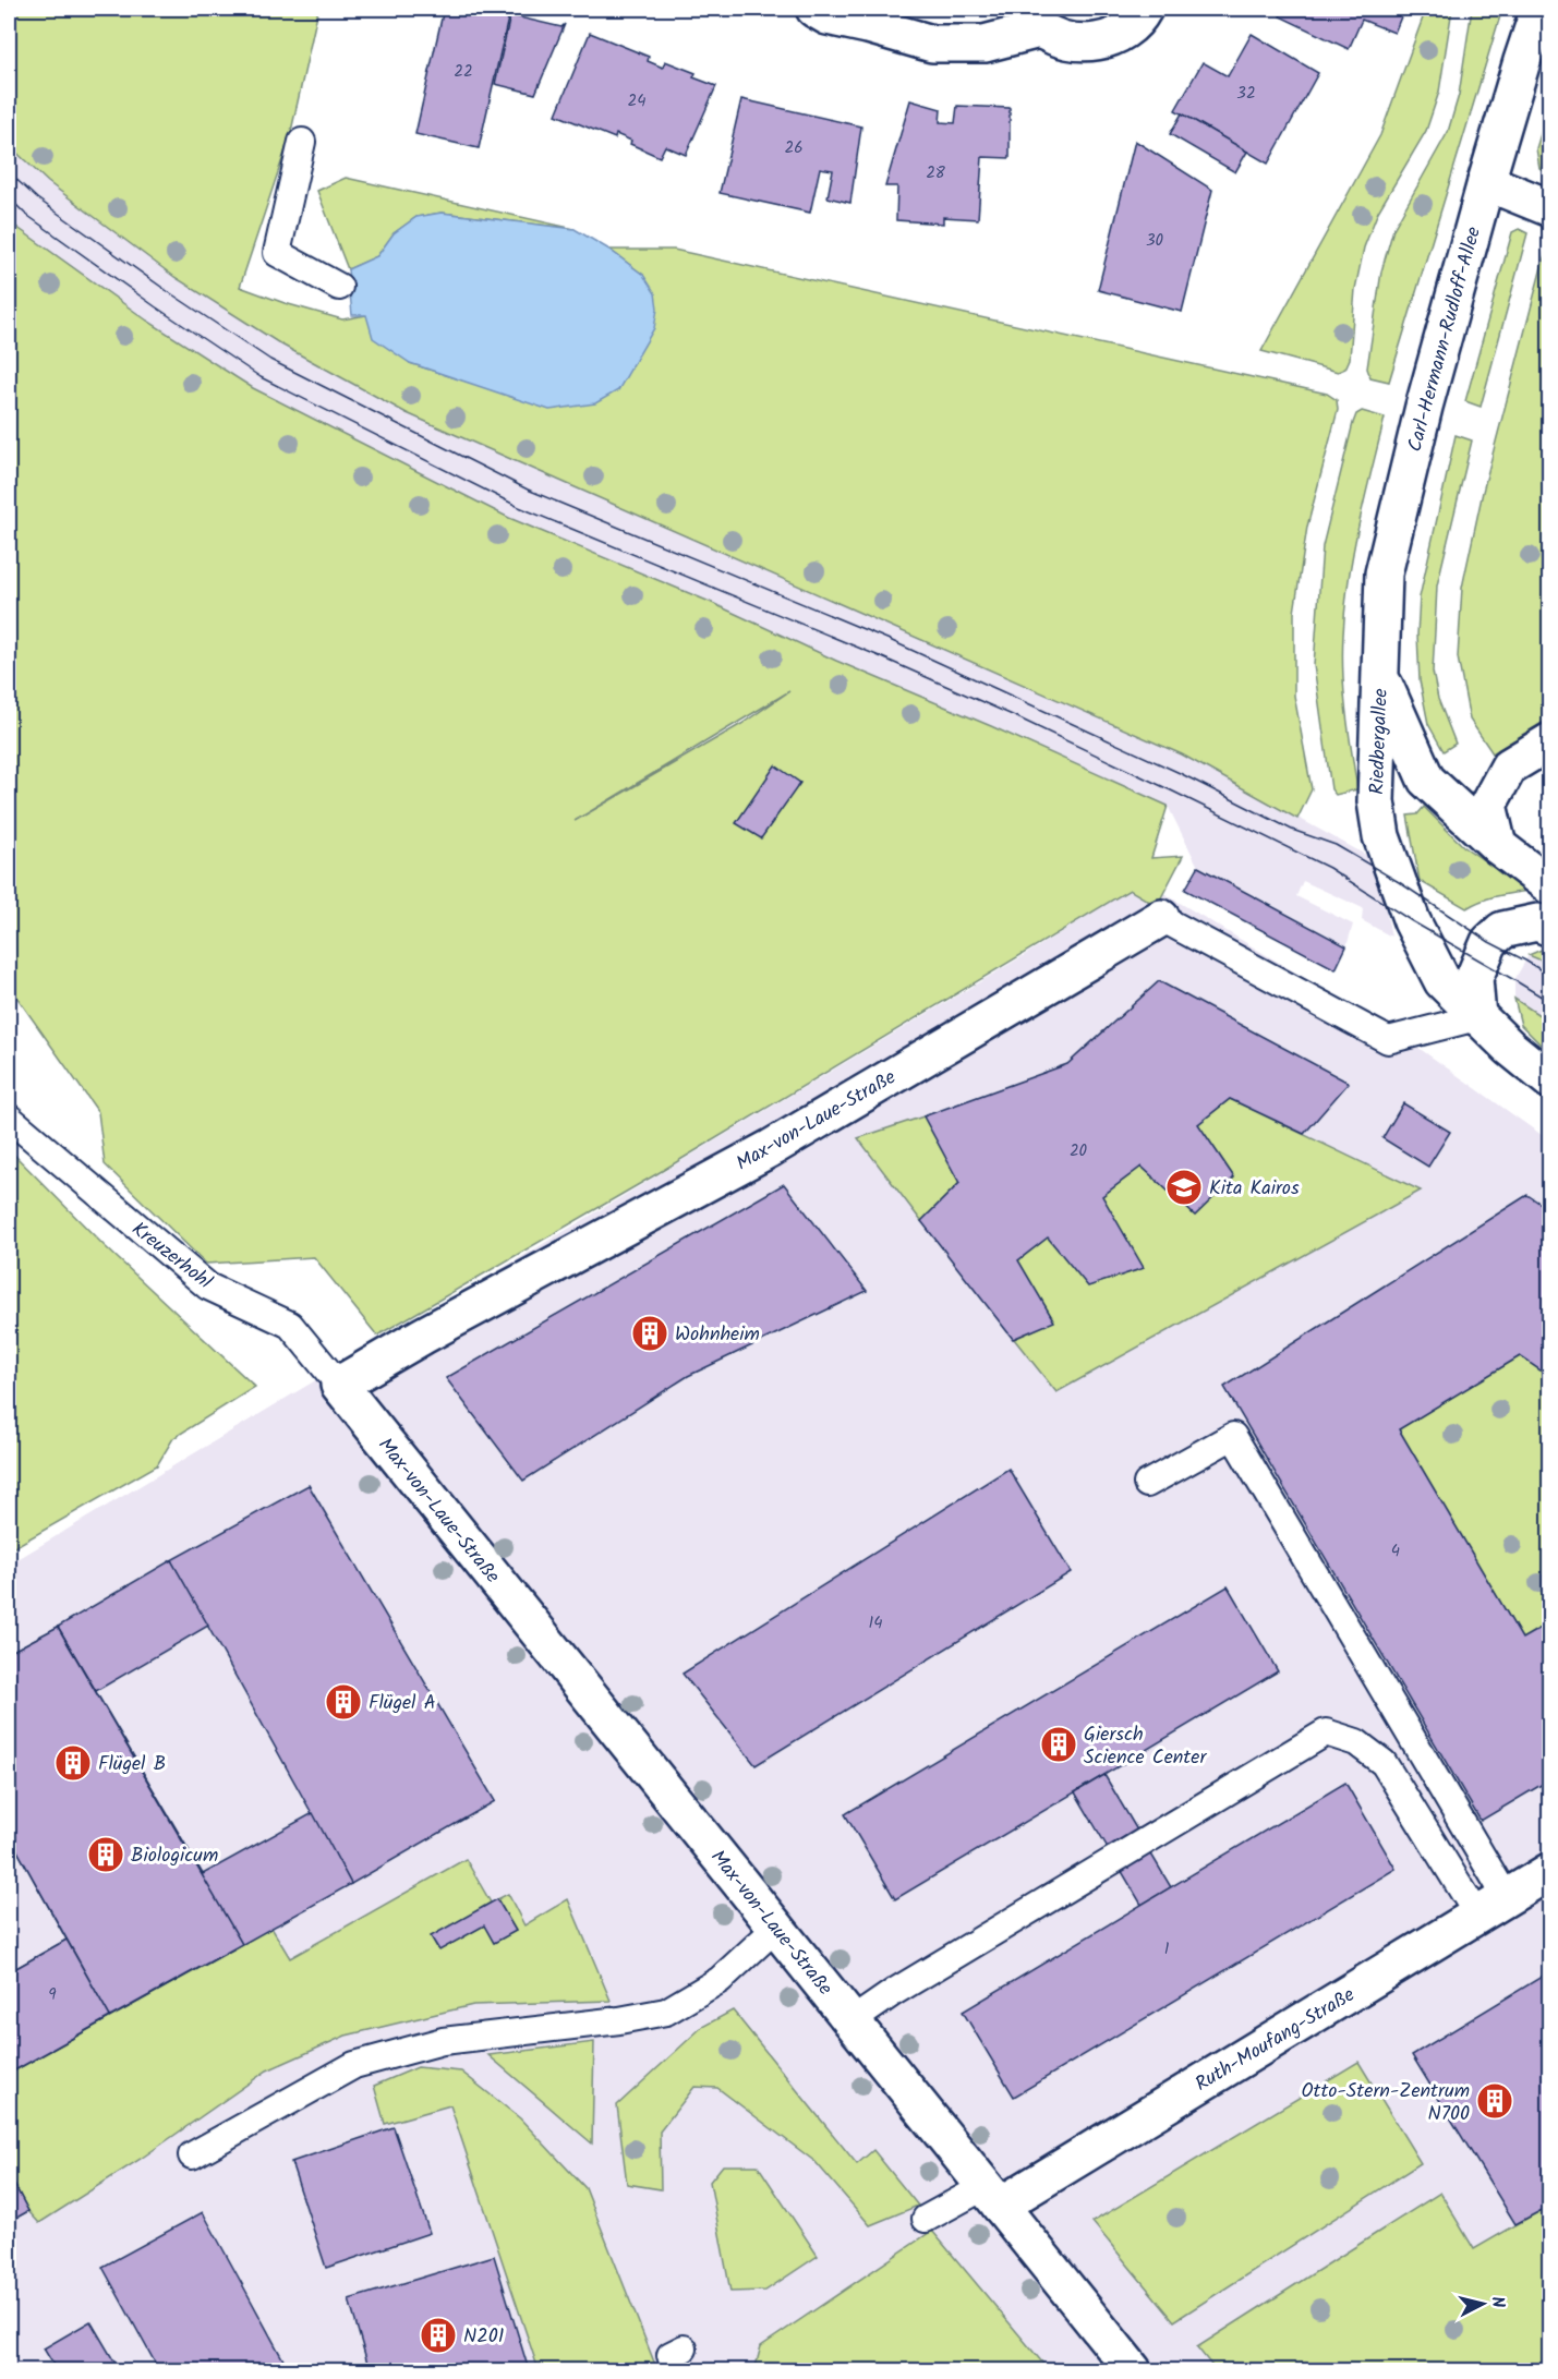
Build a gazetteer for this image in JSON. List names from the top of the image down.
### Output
{
  "streets": {
    "street": [
      "Carl-Hermann-Rudloff-Allee",
      "Riedbergallee",
      "Max-von-Laue-Straße",
      "Ruth-Moufang-Straße"
    ],
    "lane": ["Kreuzerhohl"]
  },
  "crossings": [
    ["Carl-Hermann-Rudloff-Allee", "Riedbergallee"],
    ["Max-von-Laue-Straße", "Kreuzerhohl"],
    ["Max-von-Laue-Straße", "Ruth-Moufang-Straße"]
  ],
  "places": {
    "school or university": ["Kita Kairos"],
    "building": [
      "Wohnheim",
      "Flügel A",
      "Giersch Science Center",
      "Flügel B",
      "Biologicum",
      "Otto-Stern-Zentrum N700",
      "N201"
    ]
  },
  "house_numbers": [
    "22",
    "32",
    "24",
    "26",
    "28",
    "30",
    "20",
    "4",
    "14",
    "1",
    "9"
  ],
  "north": "right"
}
